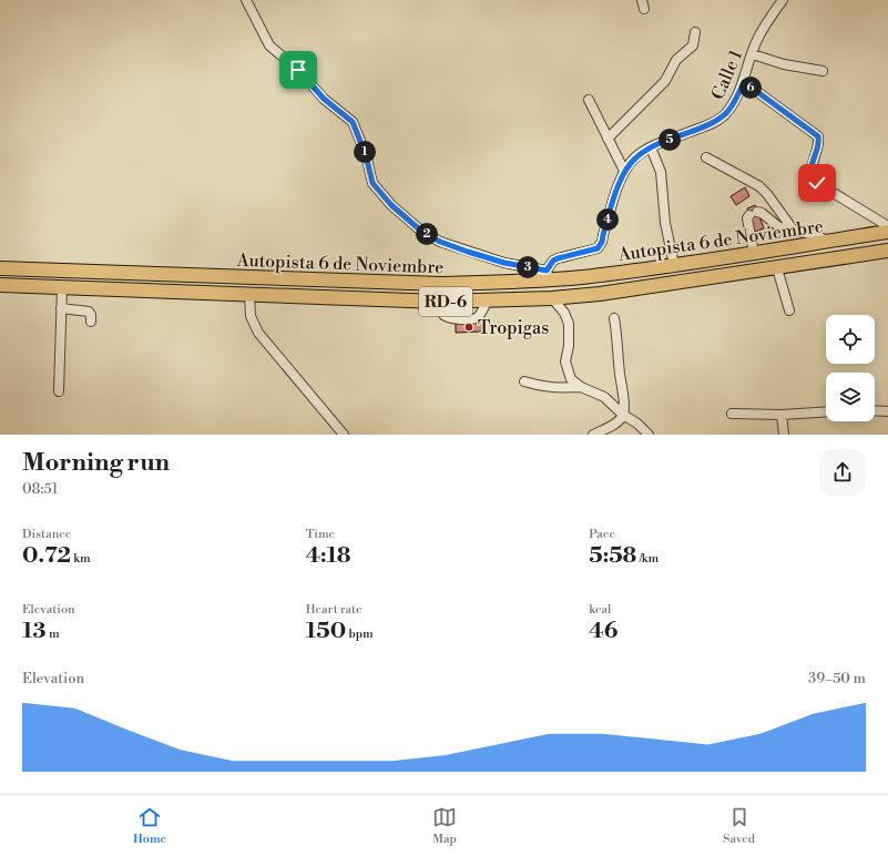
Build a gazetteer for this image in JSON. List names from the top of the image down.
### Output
{
  "streets": {
    "highway": ["Autopista 6 de Noviembre", "RD-6"],
    "street": ["Calle 1"]
  },
  "crossings": [
    ["Calle 1", "Autopista 6 de Noviembre"]
  ],
  "places": ["Tropigas"],
  "page": {
    "pins": [
      "6",
      "5",
      "1",
      "4",
      "2",
      "3"
    ],
    "heading": ["Morning run", "08:51"],
    "stats": [
      ["Distance", "0.72 km"],
      ["Time", "4:18"],
      ["Pace", "5:58 /km"],
      ["Elevation", "13 m"],
      ["Heart rate", "150 bpm"],
      ["kcal", "46"]
    ],
    "chart": ["Elevation", "39–50 m"],
    "tabs": ["Home", "Map", "Saved"]
  }
}
